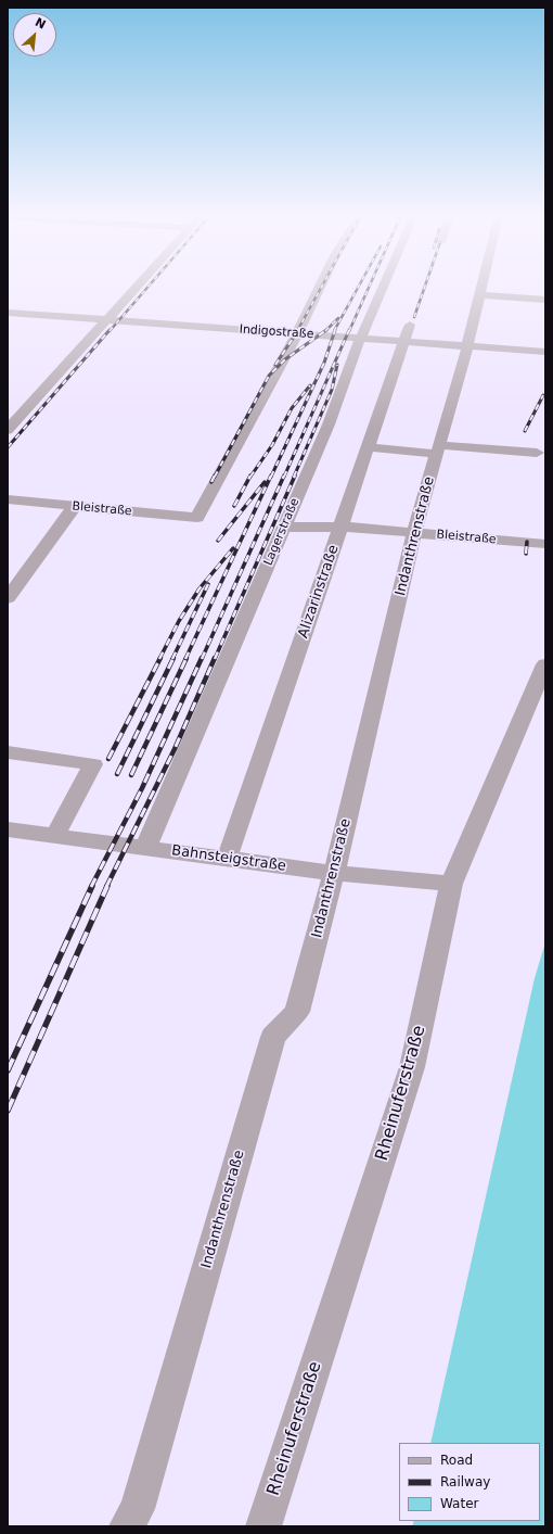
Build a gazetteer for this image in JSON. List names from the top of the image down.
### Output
{
  "streets": {
    "street": [
      "Indigostraße",
      "Bleistraße",
      "Lagerstraße",
      "Indanthrenstraße",
      "Alizarinstraße",
      "Bahnsteigstraße",
      "Rheinuferstraße"
    ]
  },
  "crossings": [
    ["Indigostraße", "Bleistraße"],
    ["Indigostraße", "Lagerstraße"],
    ["Indigostraße", "Indanthrenstraße"],
    ["Indigostraße", "Alizarinstraße"],
    ["Bleistraße", "Lagerstraße"],
    ["Bleistraße", "Indanthrenstraße"],
    ["Bleistraße", "Alizarinstraße"],
    ["Lagerstraße", "Bahnsteigstraße"],
    ["Indanthrenstraße", "Bahnsteigstraße"],
    ["Alizarinstraße", "Bahnsteigstraße"],
    ["Bahnsteigstraße", "Rheinuferstraße"]
  ],
  "legend": ["Road", "Railway", "Water"],
  "north": "top right"
}
